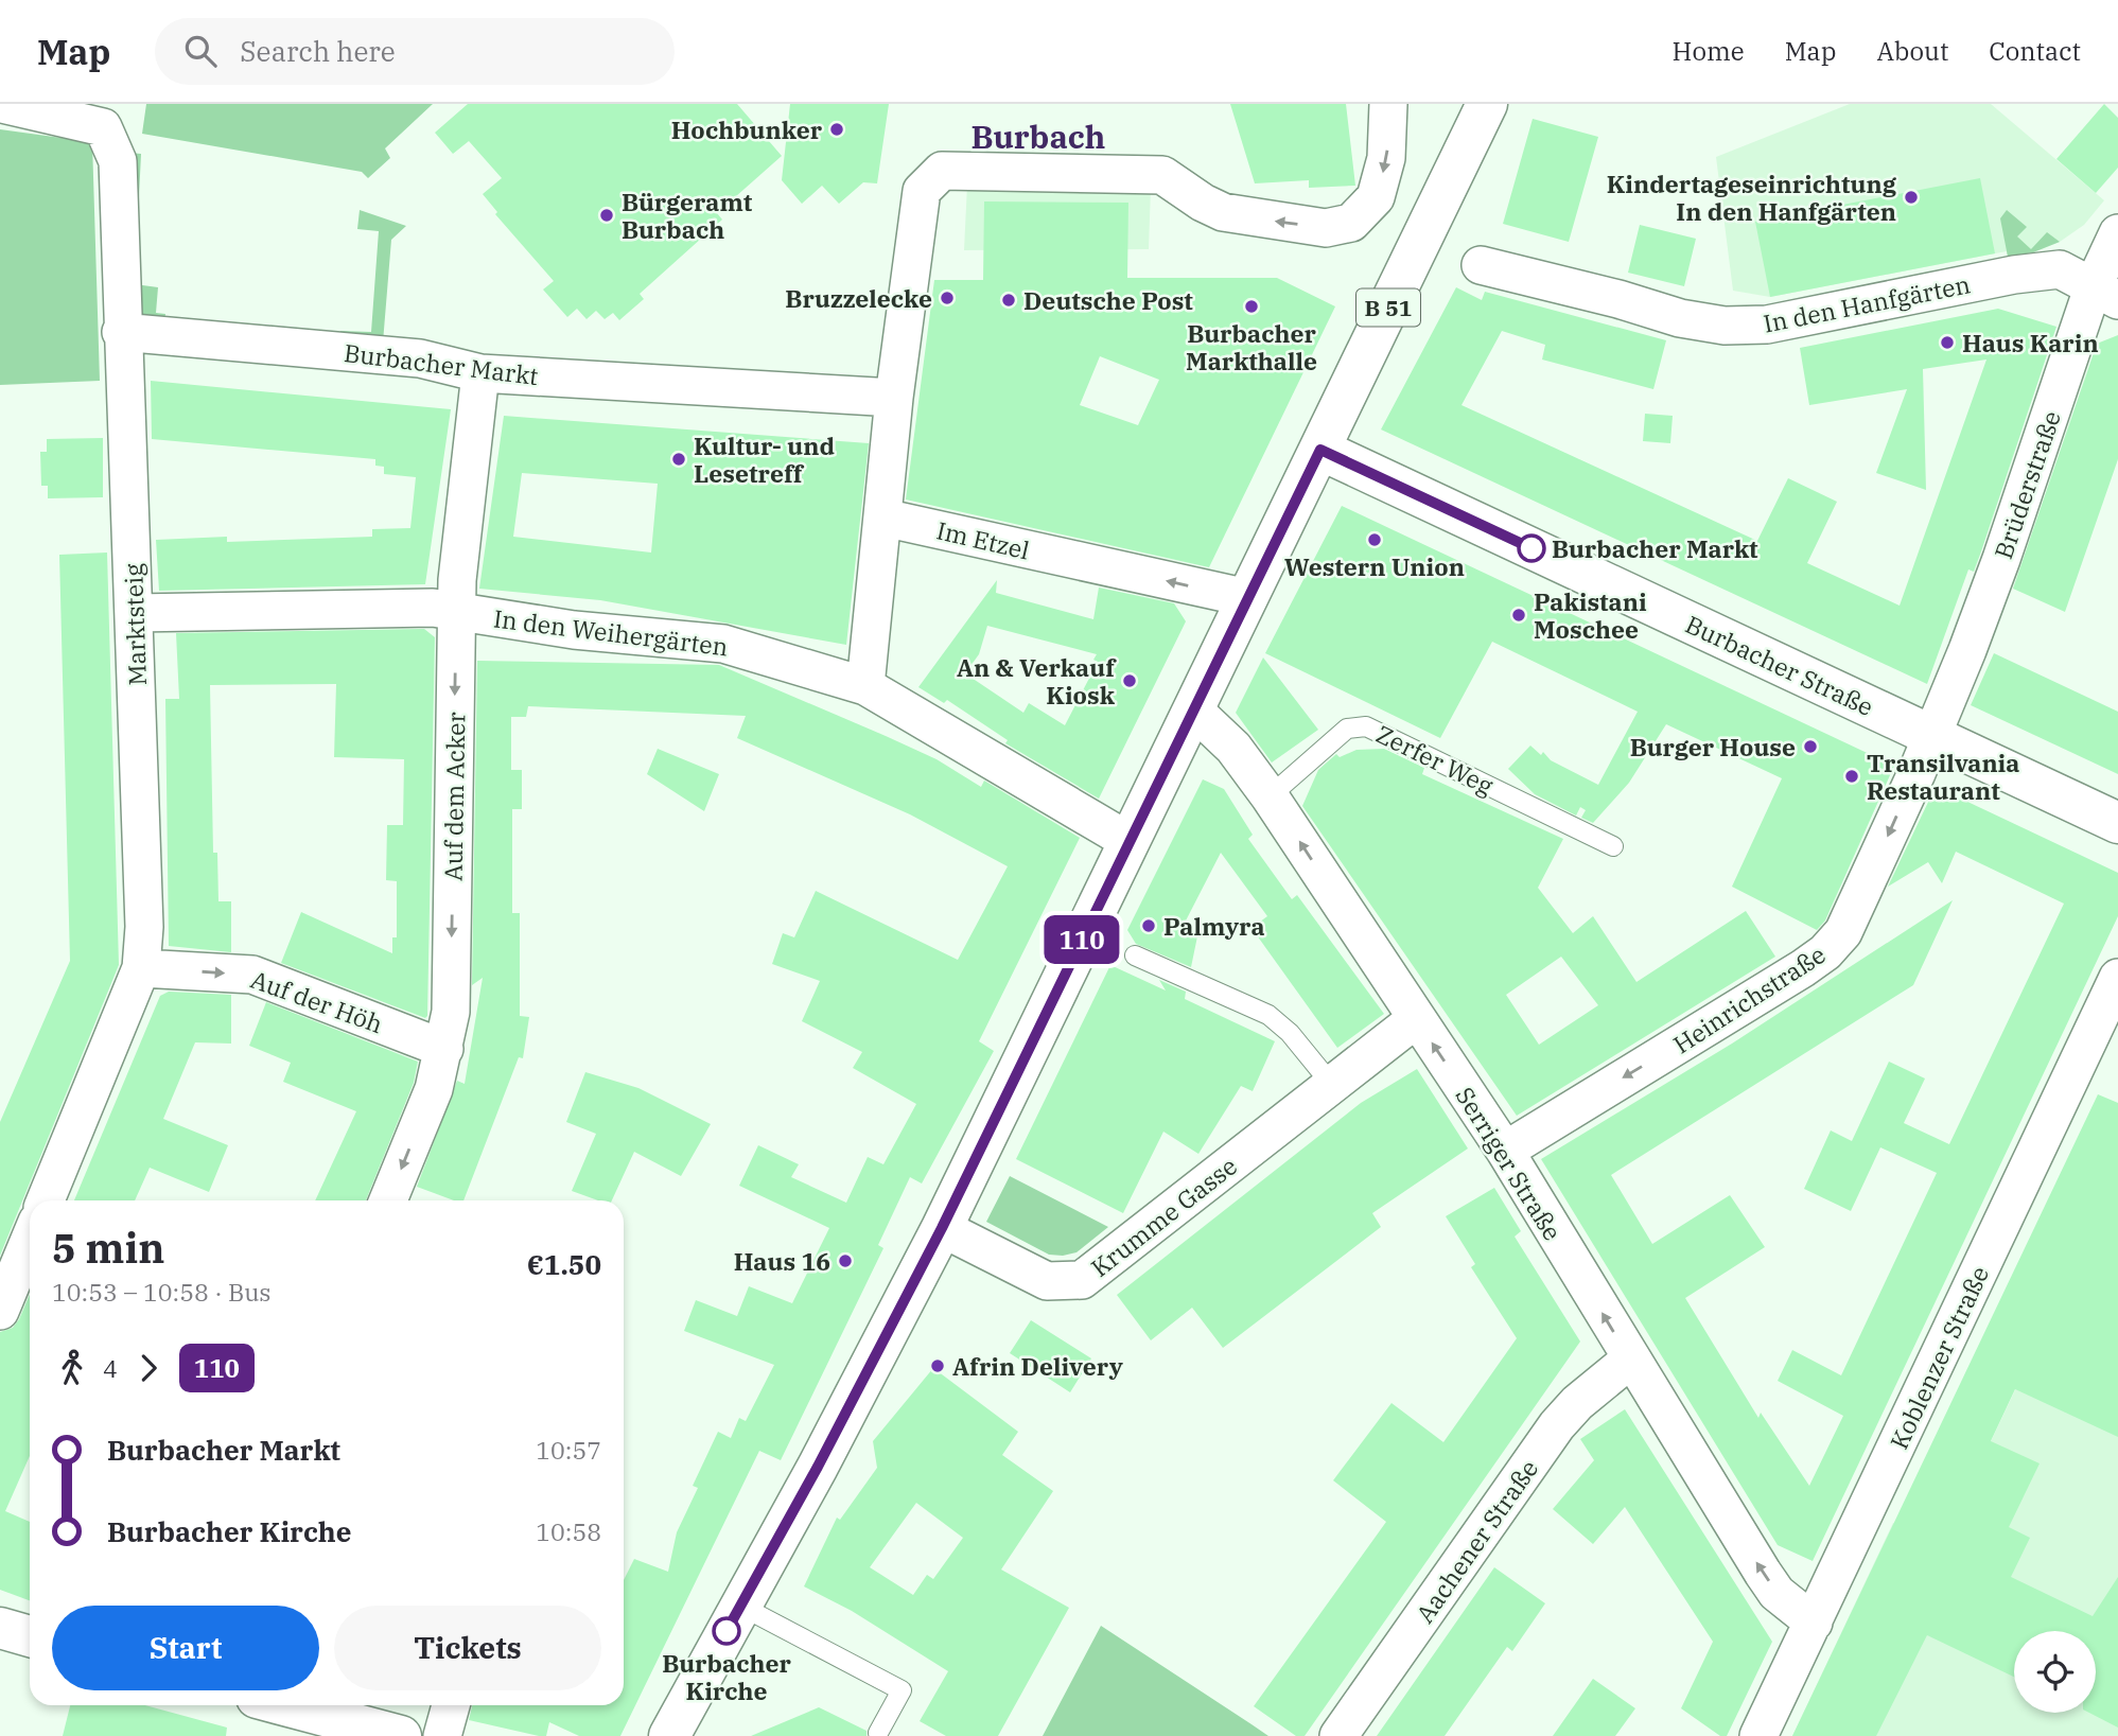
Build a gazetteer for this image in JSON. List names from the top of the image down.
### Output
{
  "streets": {
    "main road": ["B 51", "Burbacher Straße"],
    "street": [
      "In den Hanfgärten",
      "Burbacher Markt",
      "Brüderstraße",
      "Im Etzel",
      "Marktsteig",
      "In den Weihergärten",
      "Auf dem Acker",
      "Heinrichstraße",
      "Auf der Höh",
      "Serriger Straße",
      "Krumme Gasse",
      "Koblenzer Straße",
      "Aachener Straße"
    ],
    "lane": ["Zerfer Weg"]
  },
  "crossings": [
    ["In den Hanfgärten", "Brüderstraße"],
    ["B 51", "Im Etzel"],
    ["B 51", "In den Weihergärten"],
    ["B 51", "Burbacher Straße"],
    ["B 51", "Serriger Straße"],
    ["B 51", "Krumme Gasse"],
    ["Burbacher Markt", "Marktsteig"],
    ["Burbacher Markt", "Auf dem Acker"],
    ["Brüderstraße", "Burbacher Straße"],
    ["Brüderstraße", "Heinrichstraße"],
    ["Marktsteig", "In den Weihergärten"],
    ["Marktsteig", "Auf der Höh"],
    ["In den Weihergärten", "Auf dem Acker"],
    ["Burbacher Straße", "Heinrichstraße"],
    ["Zerfer Weg", "Serriger Straße"],
    ["Auf dem Acker", "Auf der Höh"],
    ["Heinrichstraße", "Serriger Straße"],
    ["Serriger Straße", "Krumme Gasse"],
    ["Serriger Straße", "Koblenzer Straße"],
    ["Serriger Straße", "Aachener Straße"]
  ],
  "one_way": [
    "Im Etzel",
    "Auf dem Acker",
    "Heinrichstraße",
    "Auf der Höh",
    "Serriger Straße"
  ],
  "districts": ["Burbach"],
  "places": [
    "Hochbunker",
    "Kindertageseinrichtung In den Hanfgärten",
    "Bürgeramt Burbach",
    "Bruzzelecke",
    "Deutsche Post",
    "Burbacher Markthalle",
    "Haus Karin",
    "Kultur- und Lesetreff",
    "Western Union",
    "Burbacher Markt",
    "Pakistani Moschee",
    "An & Verkauf Kiosk",
    "Burger House",
    "Transilvania Restaurant",
    "Palmyra",
    "Haus 16",
    "Afrin Delivery",
    "Burbacher Kirche"
  ],
  "lines": ["bus line 110"],
  "page": {
    "header": "Map",
    "search": "Search here",
    "nav": [
      "Home",
      "Map",
      "About",
      "Contact"
    ],
    "on_map": "110",
    "heading": ["5 min", "10:53 – 10:58 · Bus", "€1.50"],
    "legs": ["4", "110"],
    "list": [
      {
        "name": "Burbacher Markt",
        "value": "10:57"
      },
      {
        "name": "Burbacher Kirche",
        "value": "10:58"
      }
    ],
    "buttons": ["Start", "Tickets"]
  }
}
